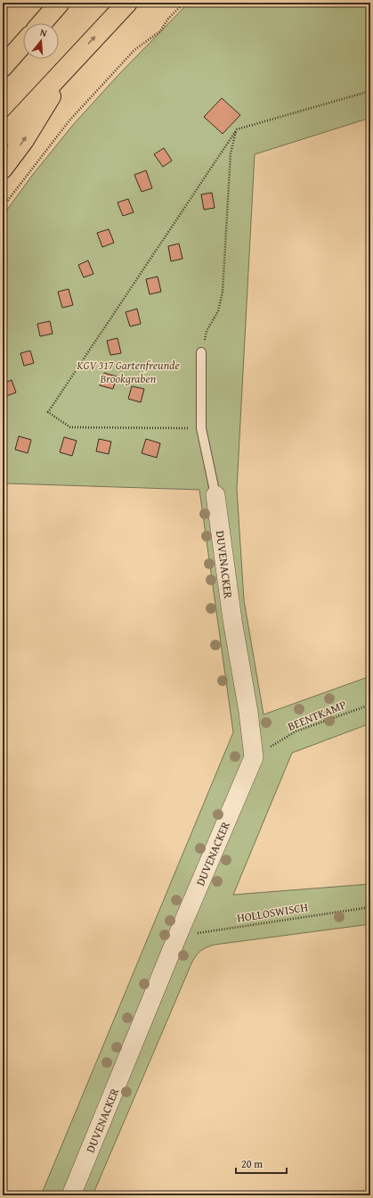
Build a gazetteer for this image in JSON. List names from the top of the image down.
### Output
{
  "streets": {
    "street": ["DUVENACKER"],
    "path": ["BEENTKAMP", "HOLLOSWISCH"]
  },
  "crossings": [
    ["DUVENACKER", "BEENTKAMP"],
    ["DUVENACKER", "HOLLOSWISCH"]
  ],
  "parks": ["KGV 317 Gartenfreunde Brookgraben"],
  "scale_bar": "20 m",
  "north": "top"
}
